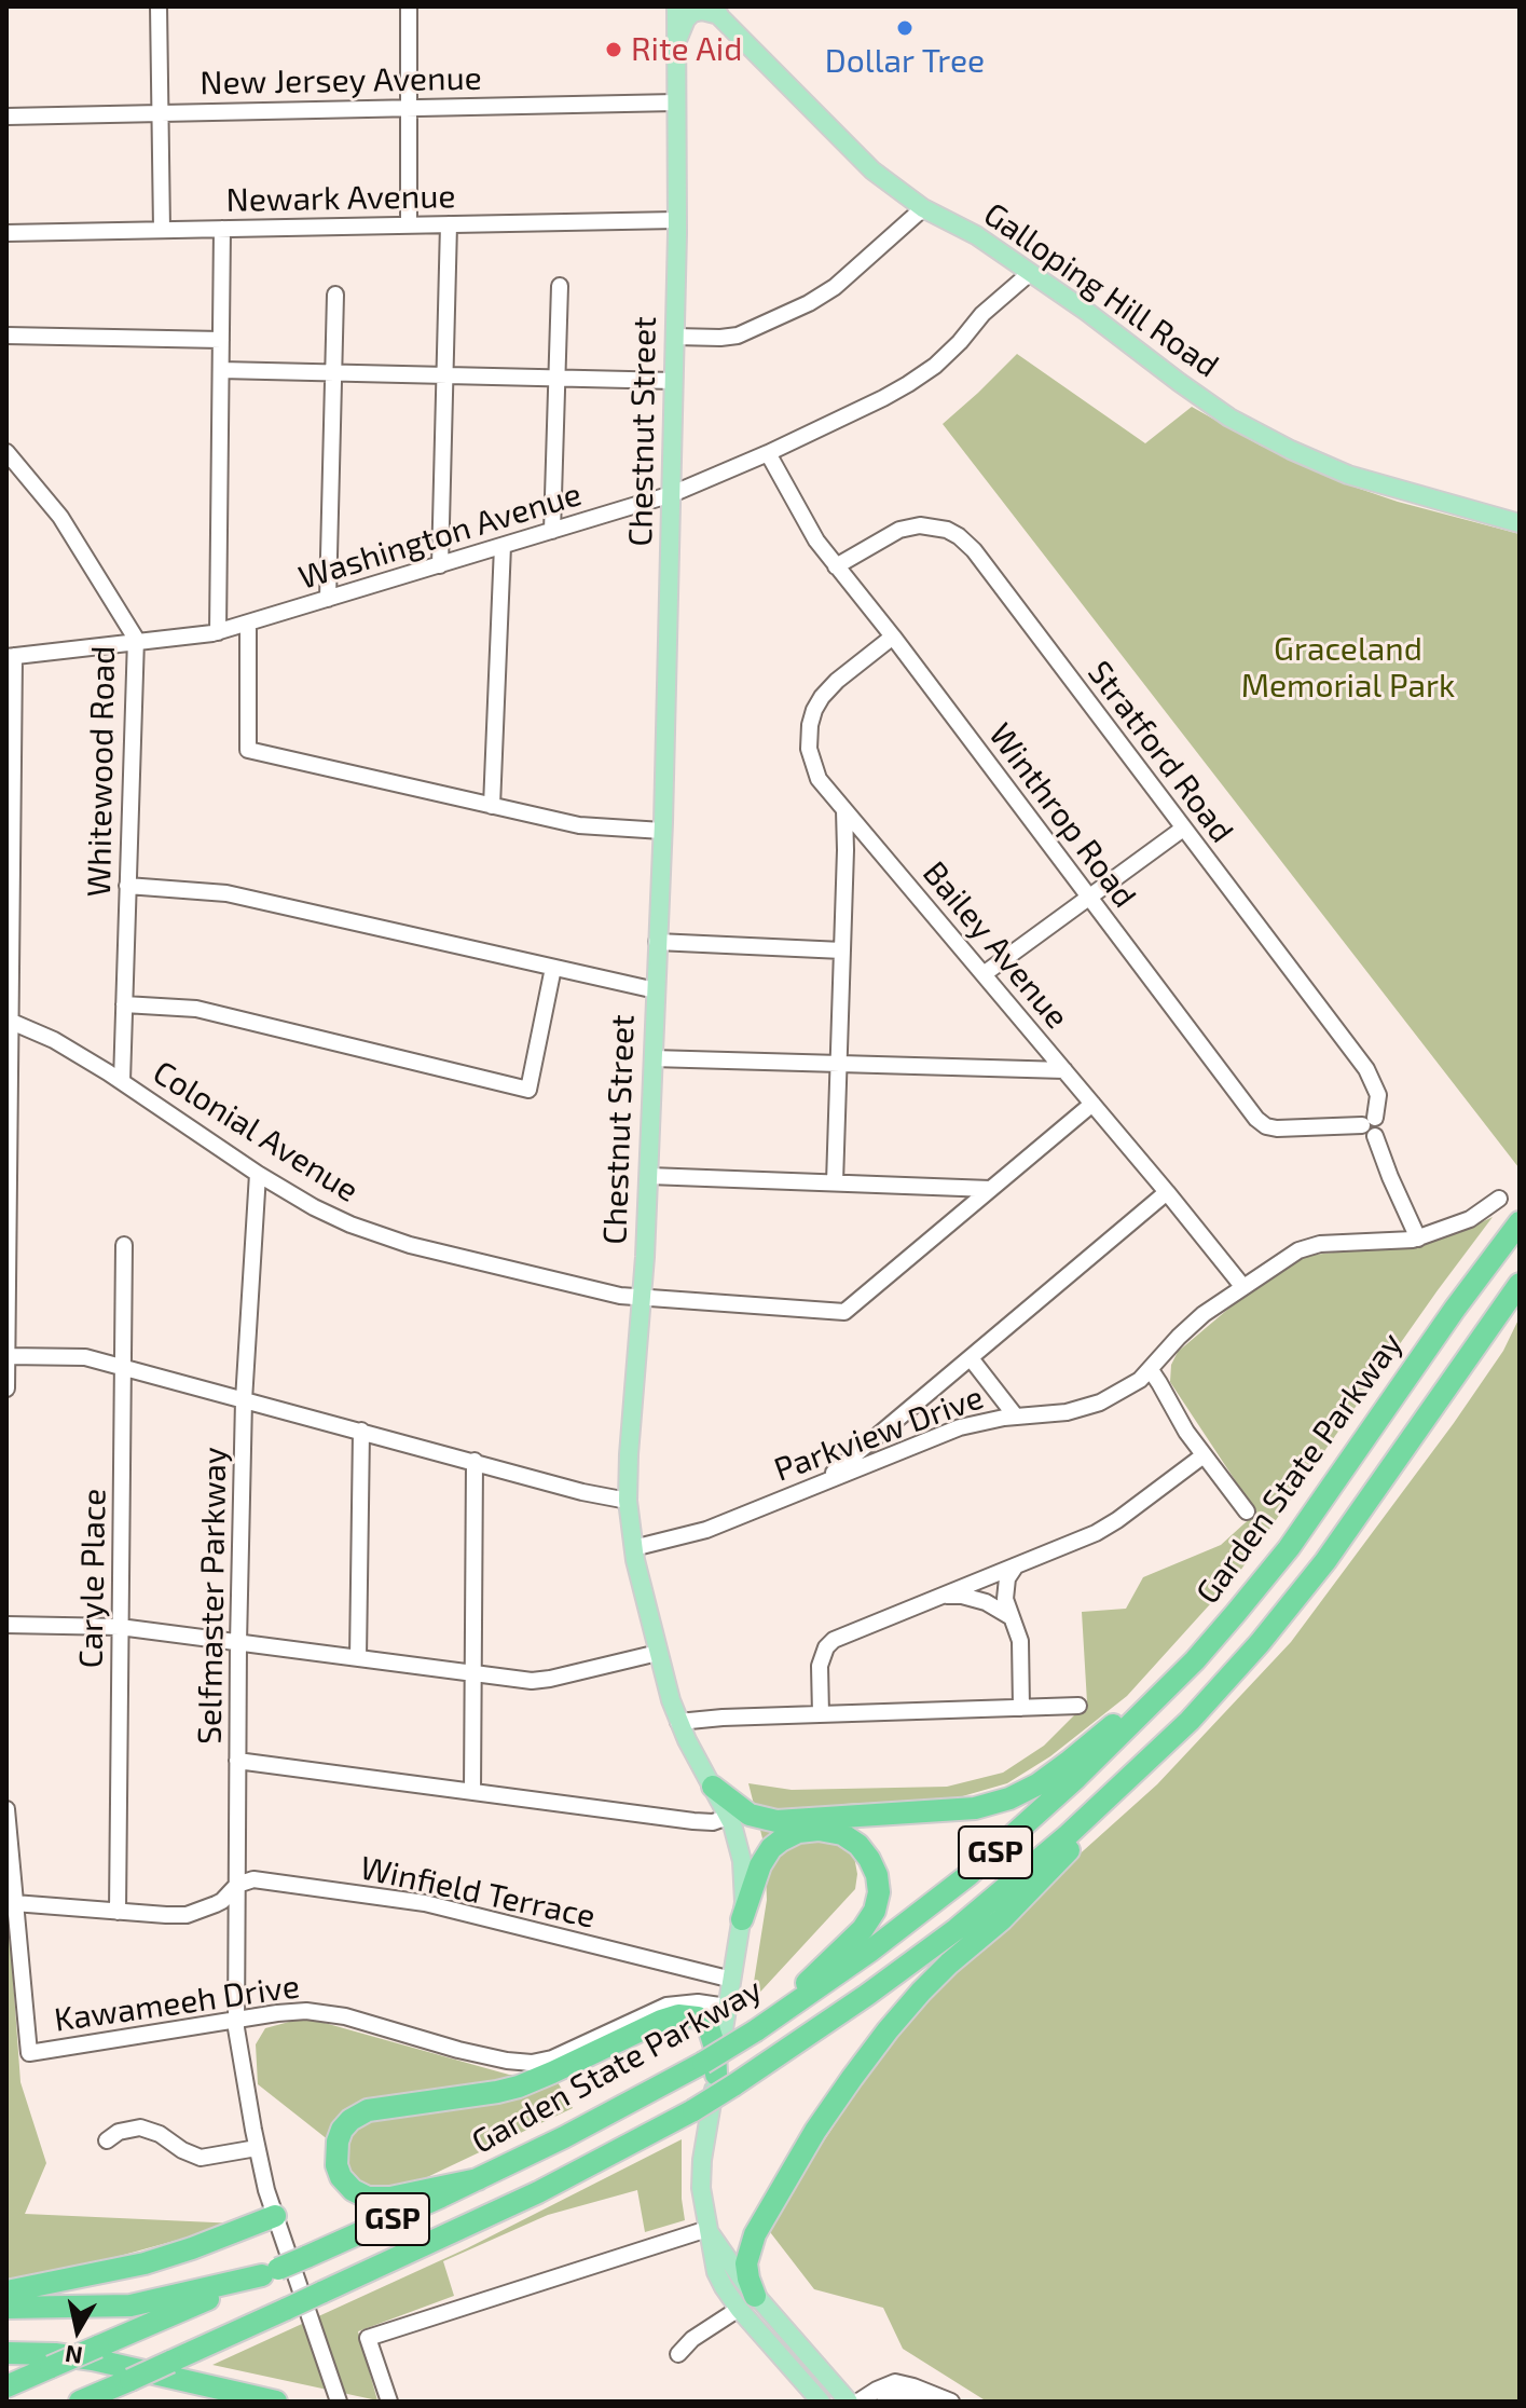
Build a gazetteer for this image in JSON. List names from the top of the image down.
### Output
{
  "streets": {
    "highway": ["Garden State Parkway", "GSP"],
    "main road": ["Galloping Hill Road", "Chestnut Street"],
    "street": [
      "New Jersey Avenue",
      "Newark Avenue",
      "Washington Avenue",
      "Stratford Road",
      "Whitewood Road",
      "Winthrop Road",
      "Bailey Avenue",
      "Colonial Avenue",
      "Parkview Drive",
      "Caryle Place",
      "Selfmaster Parkway",
      "Winfield Terrace",
      "Kawameeh Drive"
    ]
  },
  "crossings": [
    ["New Jersey Avenue", "Chestnut Street"],
    ["Newark Avenue", "Chestnut Street"],
    ["Galloping Hill Road", "Washington Avenue"],
    ["Chestnut Street", "Washington Avenue"],
    ["Chestnut Street", "Colonial Avenue"],
    ["Chestnut Street", "Parkview Drive"],
    ["Chestnut Street", "Garden State Parkway"],
    ["Chestnut Street", "Winfield Terrace"],
    ["Chestnut Street", "Kawameeh Drive"],
    ["Washington Avenue", "Whitewood Road"],
    ["Washington Avenue", "Winthrop Road"],
    ["Stratford Road", "Winthrop Road"],
    ["Stratford Road", "Parkview Drive"],
    ["Whitewood Road", "Colonial Avenue"],
    ["Winthrop Road", "Bailey Avenue"],
    ["Bailey Avenue", "Parkview Drive"],
    ["Colonial Avenue", "Selfmaster Parkway"],
    ["Selfmaster Parkway", "Winfield Terrace"],
    ["Selfmaster Parkway", "Kawameeh Drive"]
  ],
  "parks": ["Graceland Memorial Park"],
  "places": ["Dollar Tree", "Rite Aid"],
  "north": "bottom"
}
